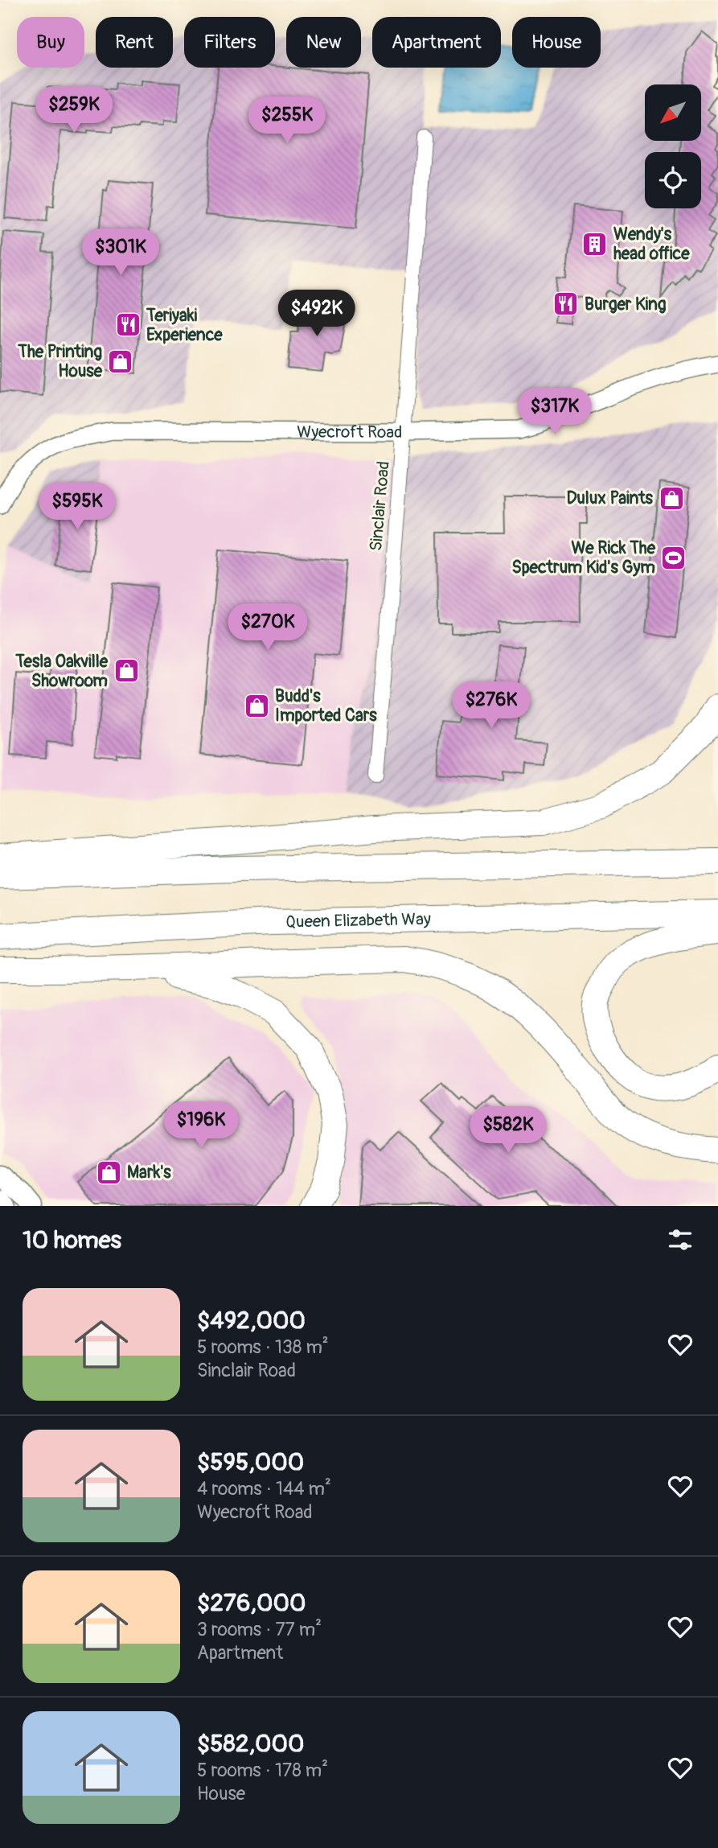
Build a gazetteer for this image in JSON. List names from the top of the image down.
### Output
{
  "streets": {
    "highway": ["Queen Elizabeth Way"],
    "street": ["Wyecroft Road", "Sinclair Road"]
  },
  "crossings": [
    ["Wyecroft Road", "Sinclair Road"]
  ],
  "places": {
    "building": ["Wendy's head office"],
    "restaurant": ["Burger King", "Teriyaki Experience"],
    "shop": [
      "The Printing House",
      "Dulux Paints",
      "Tesla Oakville Showroom",
      "Budd's Imported Cars",
      "Mark's"
    ],
    "sports": ["We Rick The Spectrum Kid's Gym"]
  },
  "north": "bottom left",
  "page": {
    "chip": [
      "Buy",
      "Rent",
      "Filters",
      "New",
      "Apartment",
      "House"
    ],
    "price": [
      "$259K",
      "$255K",
      "$301K",
      "$492K",
      "$317K",
      "$595K",
      "$270K",
      "$276K",
      "$196K",
      "$582K"
    ],
    "heading": "10 homes",
    "list": [
      {
        "name": "$492,000",
        "note": "5 rooms · 138 m² · Sinclair Road"
      },
      {
        "name": "$595,000",
        "note": "4 rooms · 144 m² · Wyecroft Road"
      },
      {
        "name": "$276,000",
        "note": "3 rooms · 77 m² · Apartment"
      },
      {
        "name": "$582,000",
        "note": "5 rooms · 178 m² · House"
      }
    ]
  }
}
